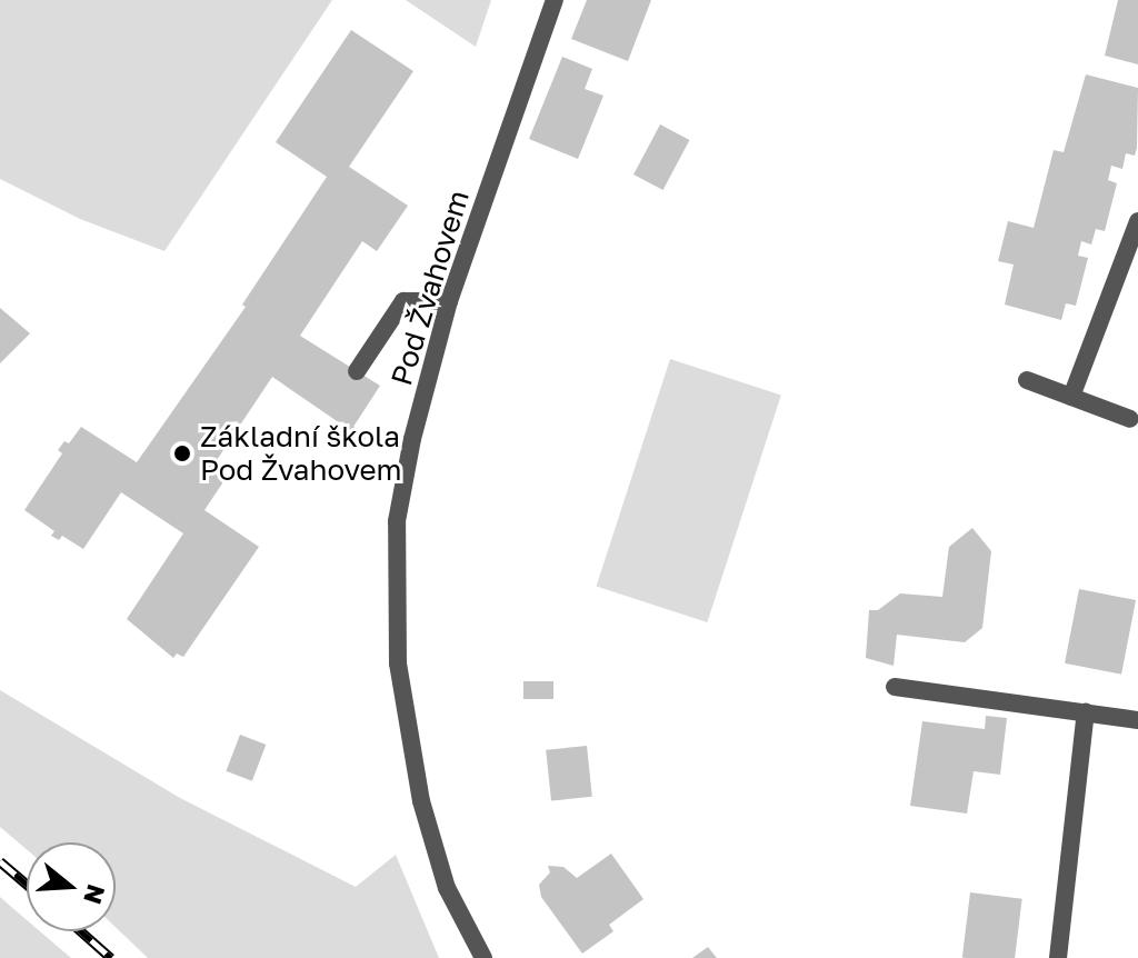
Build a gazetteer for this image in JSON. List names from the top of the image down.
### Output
{
  "streets": {
    "street": ["Pod Žvahovem"]
  },
  "places": ["Základní škola Pod Žvahovem"],
  "north": "right"
}
